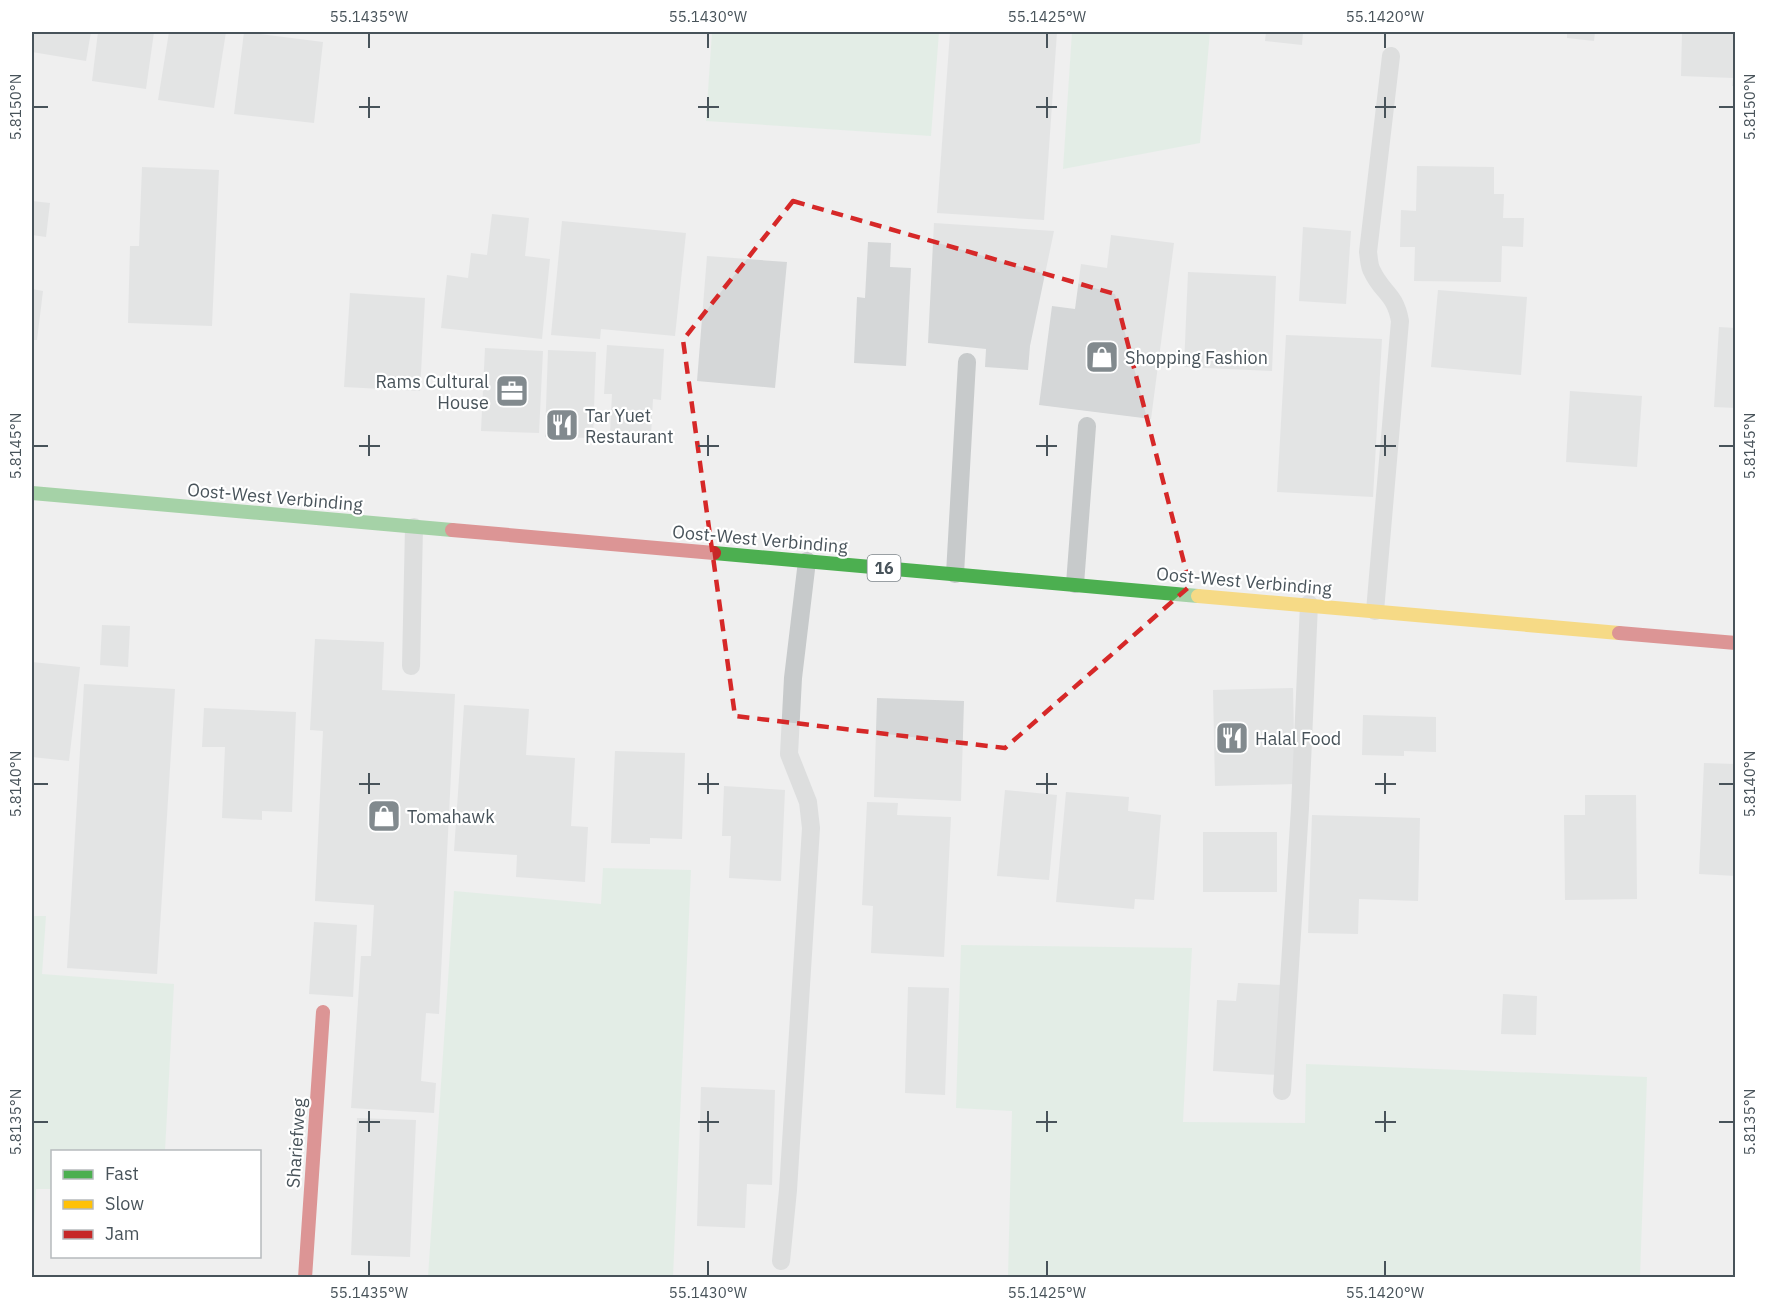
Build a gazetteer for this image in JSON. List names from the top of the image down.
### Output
{
  "streets": {
    "main road": ["Oost-West Verbinding", "16", "Shariefweg"]
  },
  "places": {
    "shop": ["Shopping Fashion", "Tomahawk"],
    "office": ["Rams Cultural House"],
    "restaurant": ["Tar Yuet Restaurant", "Halal Food"]
  },
  "legend": ["Fast", "Slow", "Jam"],
  "coordinates": [
    "55.1435°W",
    "55.1430°W",
    "55.1425°W",
    "55.1420°W",
    "5.8150°N",
    "5.8145°N",
    "5.8140°N",
    "5.8135°N"
  ]
}
